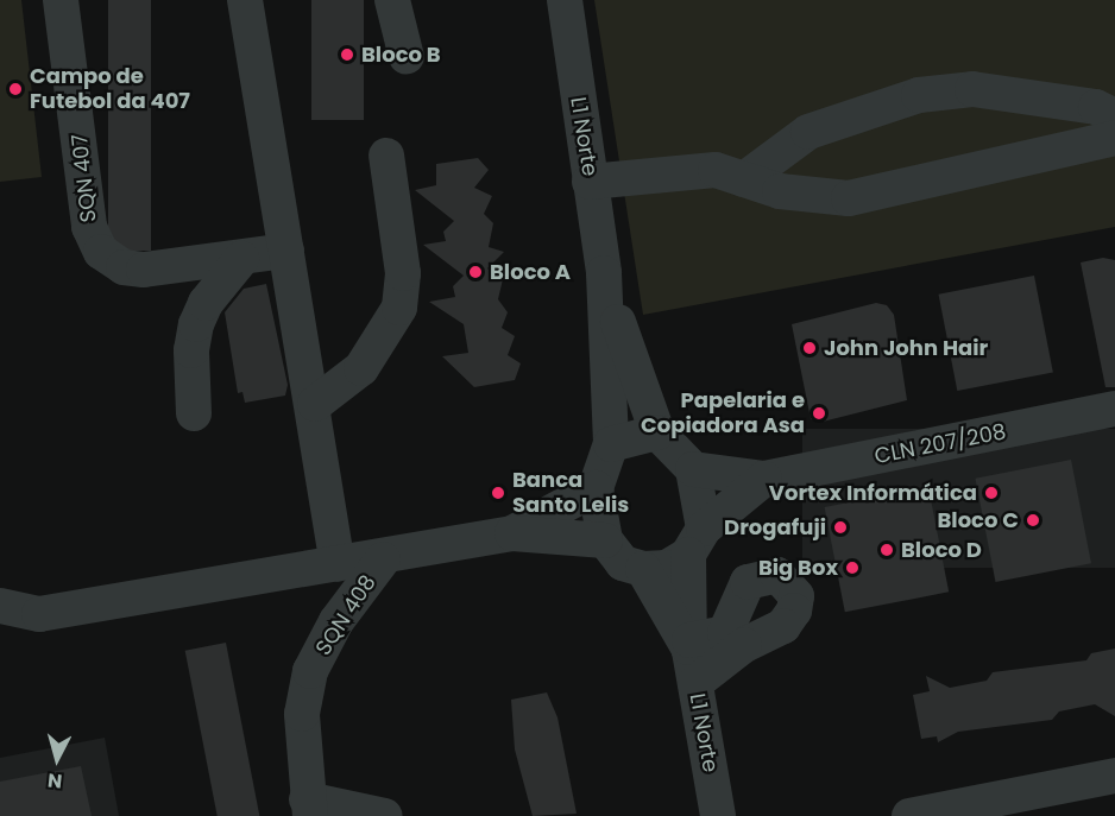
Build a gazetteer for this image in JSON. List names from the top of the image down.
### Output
{
  "streets": {
    "street": [
      "L1 Norte",
      "SQN 407",
      "CLN 207/208",
      "SQN 408"
    ]
  },
  "crossings": [
    ["L1 Norte", "CLN 207/208"]
  ],
  "places": [
    "Bloco B",
    "Campo de Futebol da 407",
    "Bloco A",
    "John John Hair",
    "Papelaria e Copiadora Asa",
    "Banca Santo Lelis",
    "Vortex Informática",
    "Bloco C",
    "Drogafuji",
    "Bloco D",
    "Big Box"
  ],
  "north": "bottom"
}
